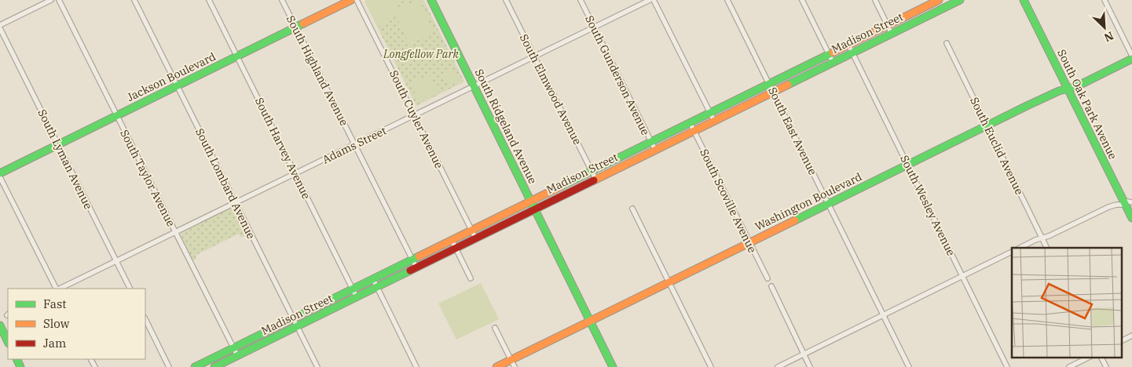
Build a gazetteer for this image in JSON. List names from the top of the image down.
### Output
{
  "streets": {
    "street": [
      "Madison Street",
      "South Highland Avenue",
      "South Gunderson Avenue",
      "Jackson Boulevard",
      "South Elmwood Avenue",
      "South Oak Park Avenue",
      "South Cuyler Avenue",
      "South Ridgeland Avenue",
      "South East Avenue",
      "Adams Street",
      "South Euclid Avenue",
      "South Harvey Avenue",
      "South Lyman Avenue",
      "South Taylor Avenue",
      "South Lombard Avenue",
      "South Scoville Avenue",
      "Washington Boulevard",
      "South Wesley Avenue"
    ]
  },
  "crossings": [
    ["Madison Street", "South Highland Avenue"],
    ["Madison Street", "South Gunderson Avenue"],
    ["Madison Street", "South Elmwood Avenue"],
    ["Madison Street", "South Cuyler Avenue"],
    ["Madison Street", "South Ridgeland Avenue"],
    ["Madison Street", "South East Avenue"],
    ["Madison Street", "South Harvey Avenue"],
    ["Madison Street", "South Taylor Avenue"],
    ["Madison Street", "South Lombard Avenue"],
    ["Madison Street", "South Scoville Avenue"],
    ["Madison Street", "South Wesley Avenue"],
    ["South Highland Avenue", "Jackson Boulevard"],
    ["South Highland Avenue", "Adams Street"],
    ["South Gunderson Avenue", "Adams Street"],
    ["Jackson Boulevard", "South Harvey Avenue"],
    ["Jackson Boulevard", "South Lyman Avenue"],
    ["Jackson Boulevard", "South Taylor Avenue"],
    ["Jackson Boulevard", "South Lombard Avenue"],
    ["South Elmwood Avenue", "Adams Street"],
    ["South Oak Park Avenue", "Washington Boulevard"],
    ["South Cuyler Avenue", "Adams Street"],
    ["South Ridgeland Avenue", "Adams Street"],
    ["South Ridgeland Avenue", "Washington Boulevard"],
    ["South East Avenue", "Washington Boulevard"],
    ["Adams Street", "South Harvey Avenue"],
    ["Adams Street", "South Lyman Avenue"],
    ["Adams Street", "South Taylor Avenue"],
    ["Adams Street", "South Lombard Avenue"],
    ["South Euclid Avenue", "Washington Boulevard"],
    ["South Scoville Avenue", "Washington Boulevard"],
    ["Washington Boulevard", "South Wesley Avenue"]
  ],
  "parks": ["Longfellow Park"],
  "legend": ["Fast", "Slow", "Jam"],
  "north": "bottom right"
}
